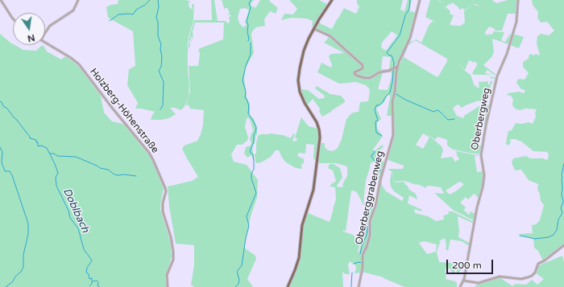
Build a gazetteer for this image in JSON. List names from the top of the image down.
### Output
{
  "streets": {
    "street": ["Holzberg-Höhenstraße", "Oberbergweg", "Oberberggrabenweg"]
  },
  "water": ["Doblbach"],
  "scale_bar": "200 m",
  "north": "bottom"
}
